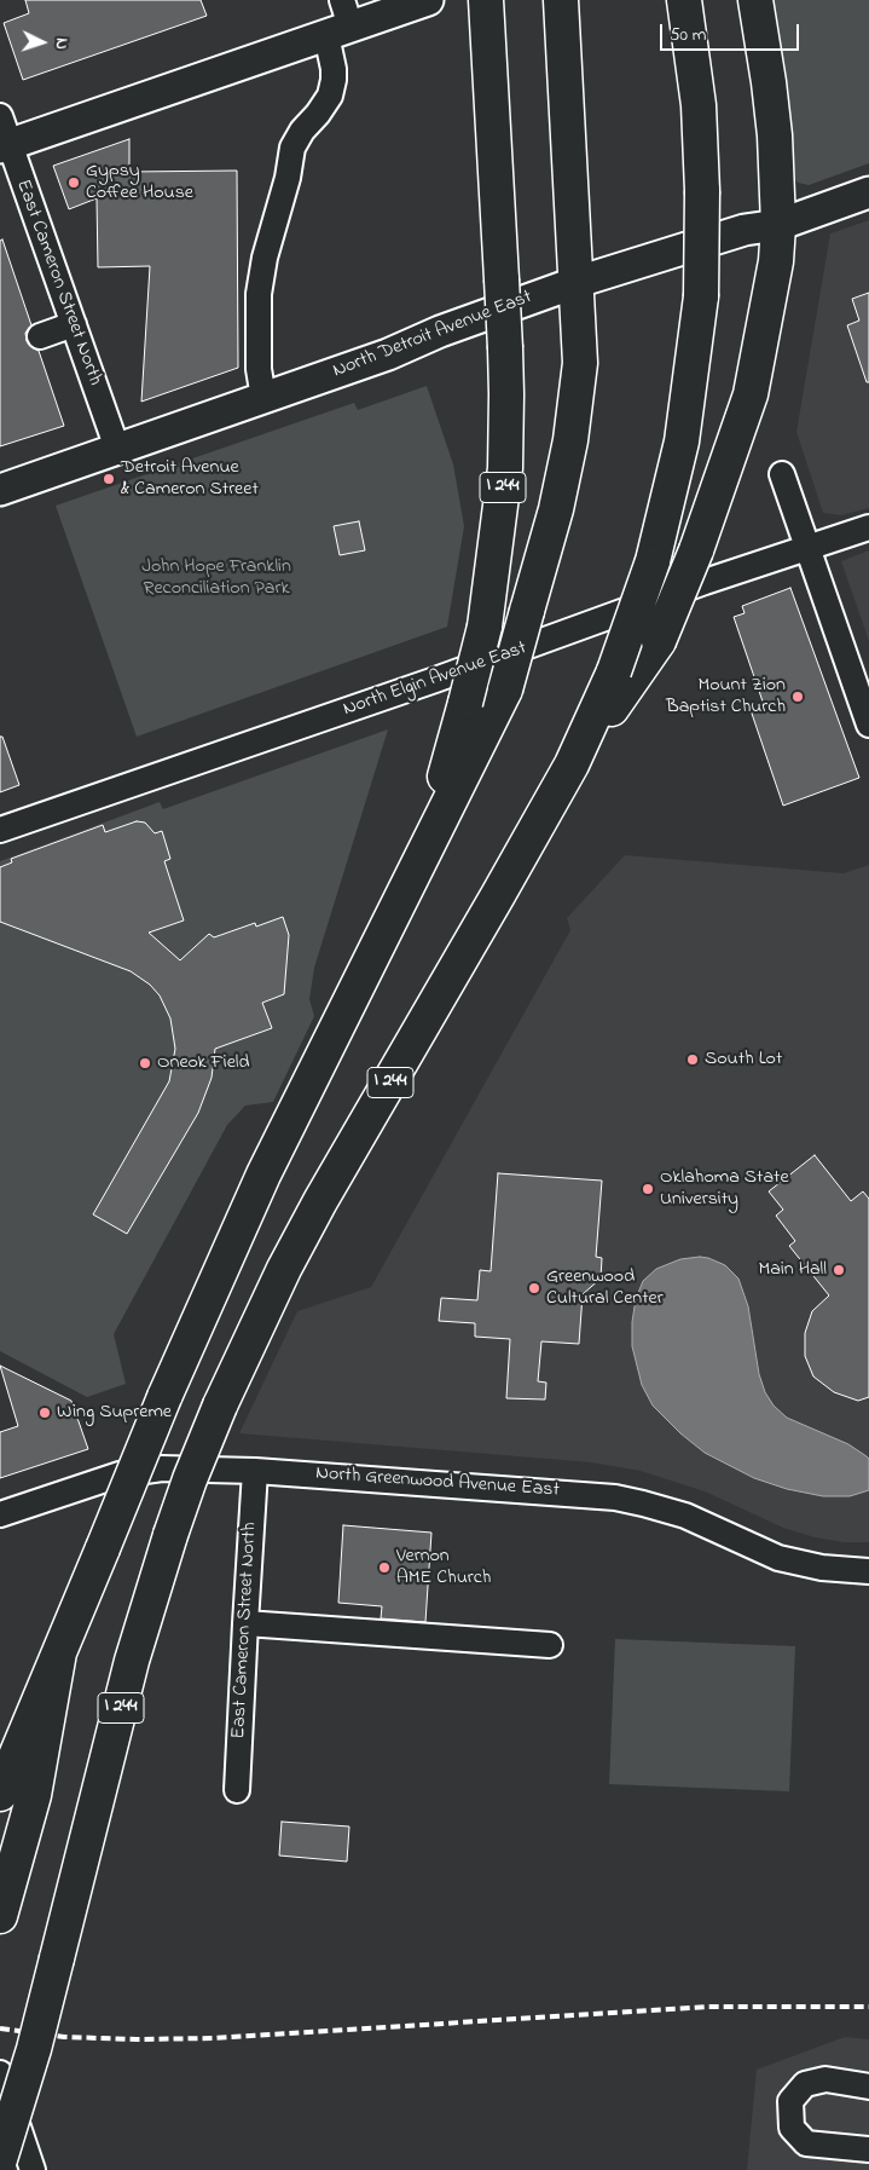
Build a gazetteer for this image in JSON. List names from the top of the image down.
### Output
{
  "streets": {
    "highway": ["I 244"],
    "main road": ["North Detroit Avenue East"],
    "street": ["East Cameron Street North", "North Elgin Avenue East", "North Greenwood Avenue East"]
  },
  "crossings": [
    ["East Cameron Street North", "North Detroit Avenue East"],
    ["East Cameron Street North", "North Greenwood Avenue East"]
  ],
  "parks": ["John Hope Franklin Reconciliation Park"],
  "places": [
    "Gypsy Coffee House",
    "Detroit Avenue & Cameron Street",
    "Mount Zion Baptist Church",
    "South Lot",
    "Oneok Field",
    "Oklahoma State University",
    "Main Hall",
    "Greenwood Cultural Center",
    "Wing Supreme",
    "Vernon AME Church"
  ],
  "scale_bar": "50 m",
  "north": "right"
}
